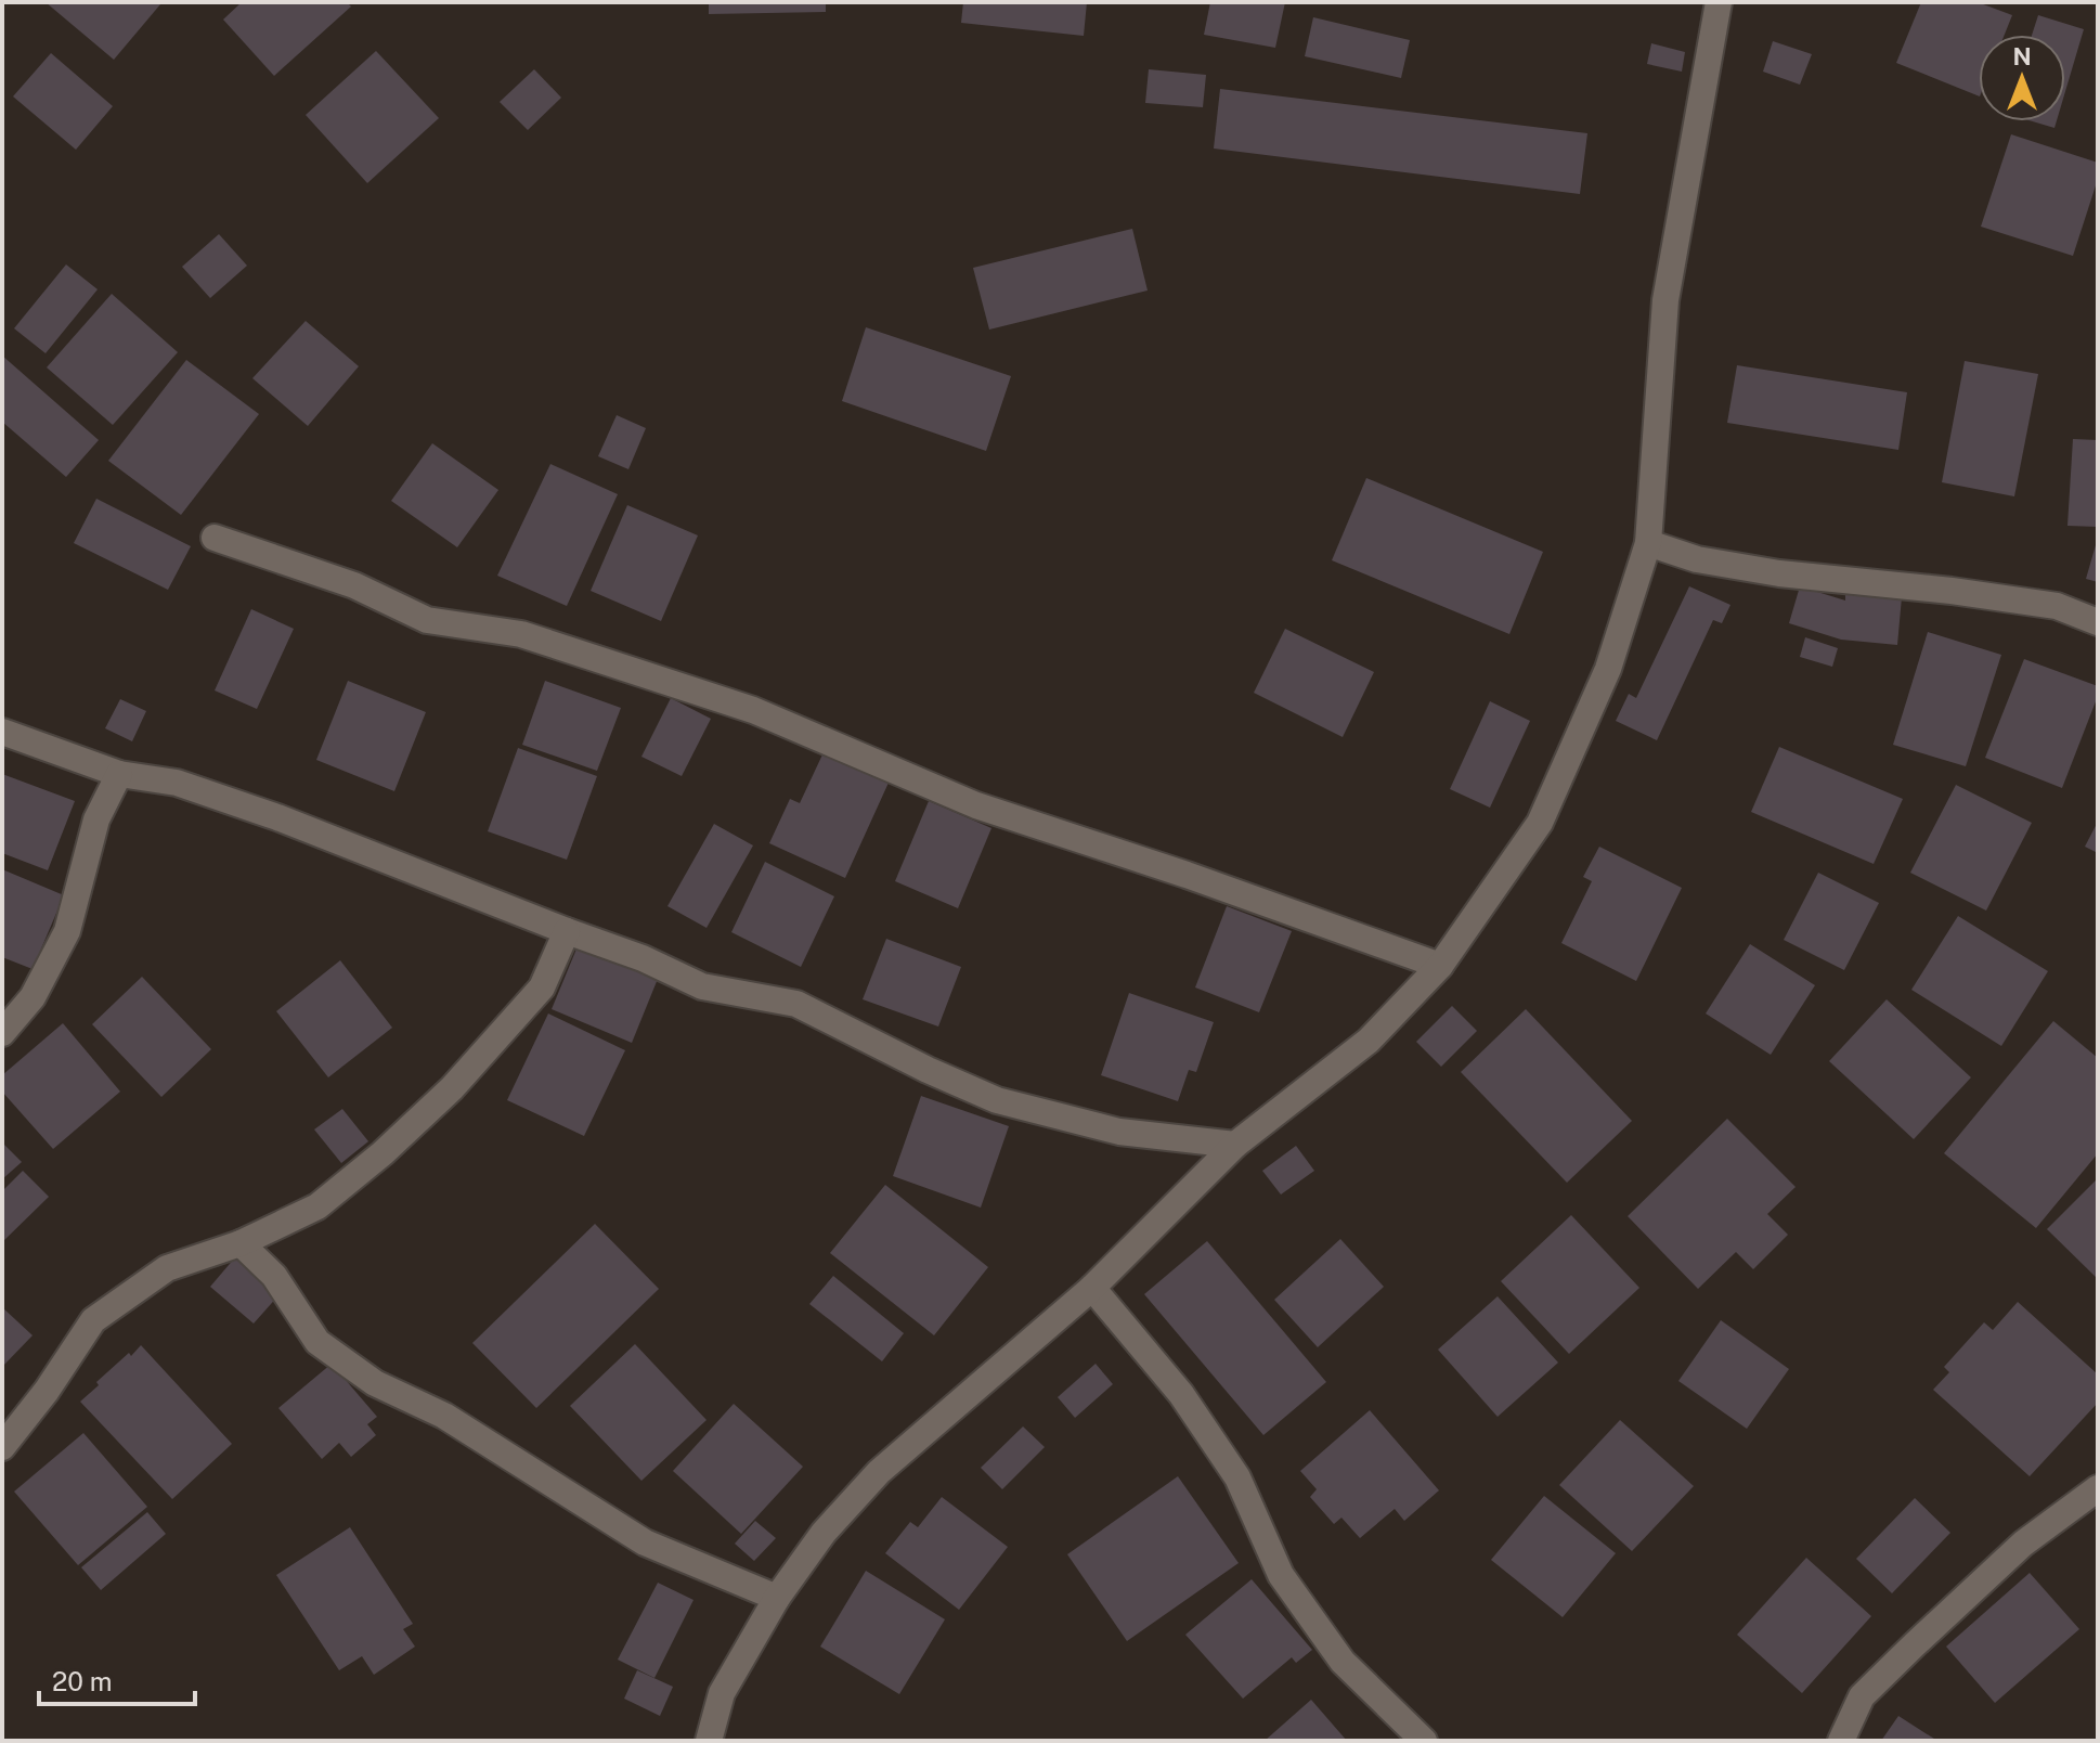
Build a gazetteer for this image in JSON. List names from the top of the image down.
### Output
{
  "scale_bar": "20 m",
  "north": "top"
}
